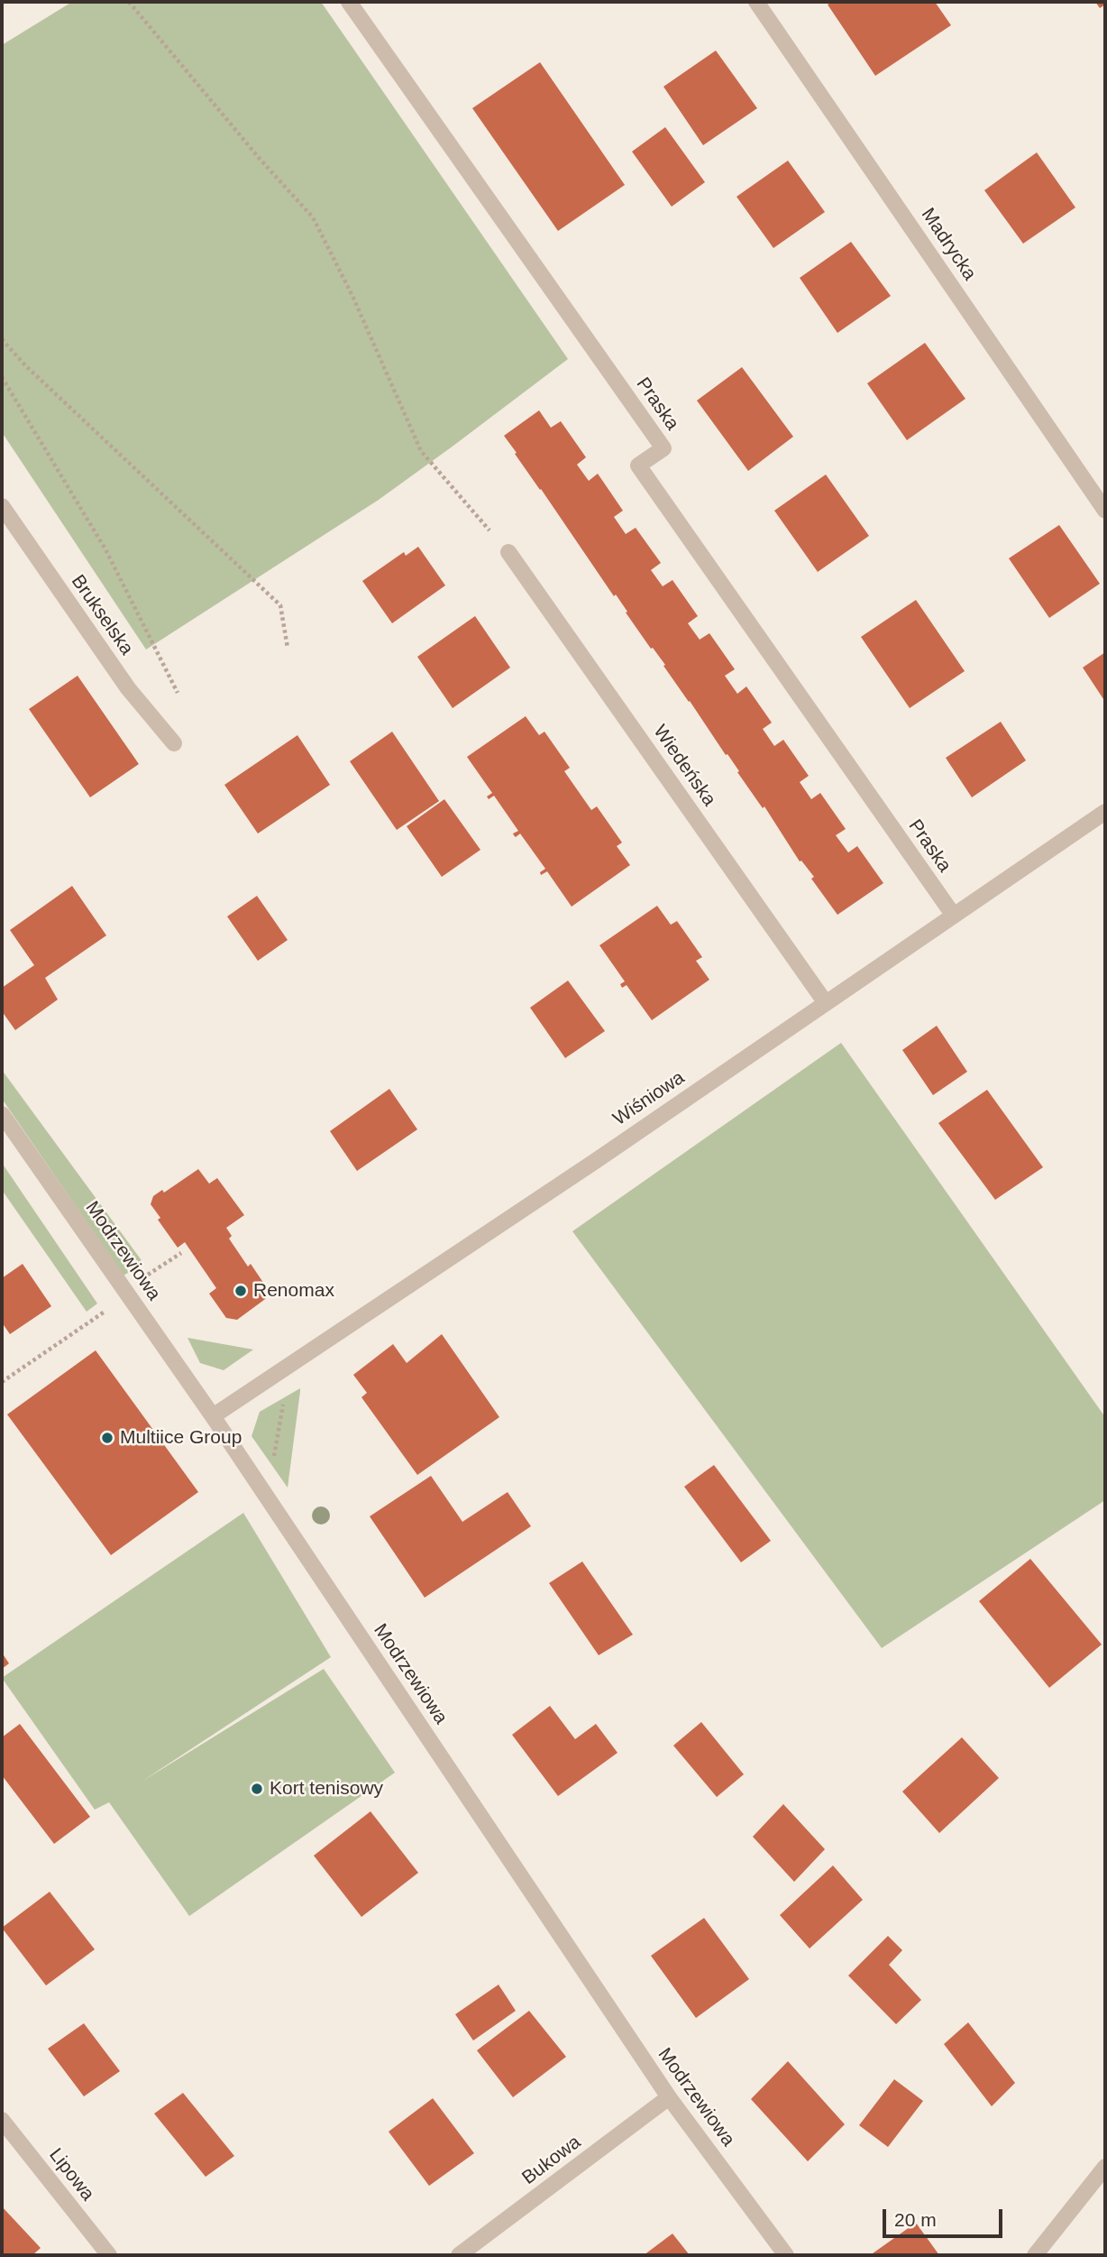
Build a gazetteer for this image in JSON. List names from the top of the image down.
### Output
{
  "streets": {
    "street": [
      "Madrycka",
      "Praska",
      "Brukselska",
      "Wiedeńska",
      "Wiśniowa",
      "Modrzewiowa",
      "Bukowa",
      "Lipowa"
    ]
  },
  "crossings": [
    ["Praska", "Wiśniowa"],
    ["Wiedeńska", "Wiśniowa"],
    ["Wiśniowa", "Modrzewiowa"],
    ["Modrzewiowa", "Bukowa"]
  ],
  "places": ["Renomax", "Multiice Group", "Kort tenisowy"],
  "scale_bar": "20 m"
}
